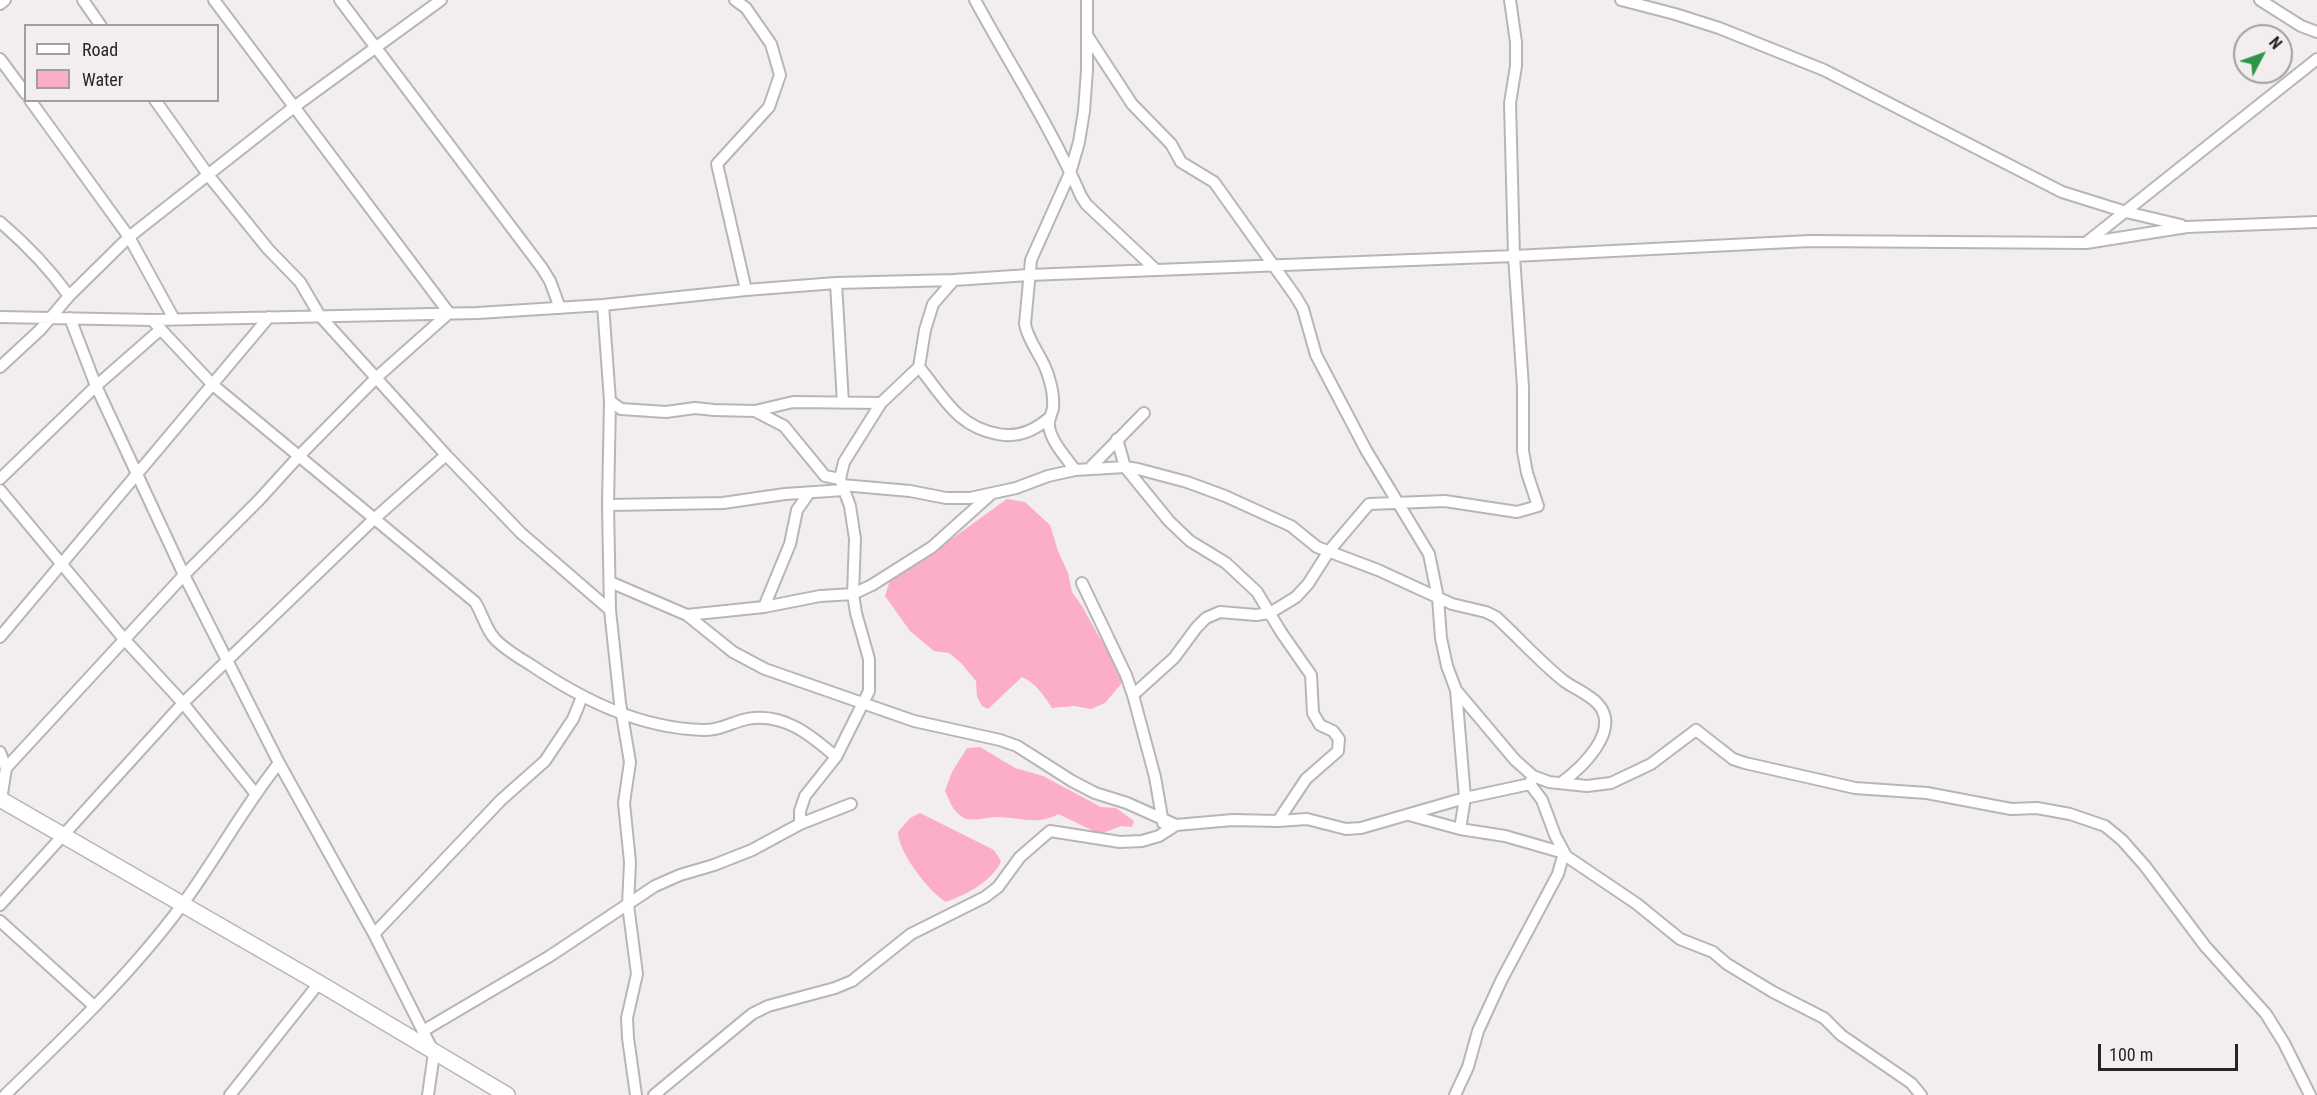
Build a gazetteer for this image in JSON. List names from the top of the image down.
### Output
{
  "legend": ["Road", "Water"],
  "scale_bar": "100 m",
  "north": "top right"
}
